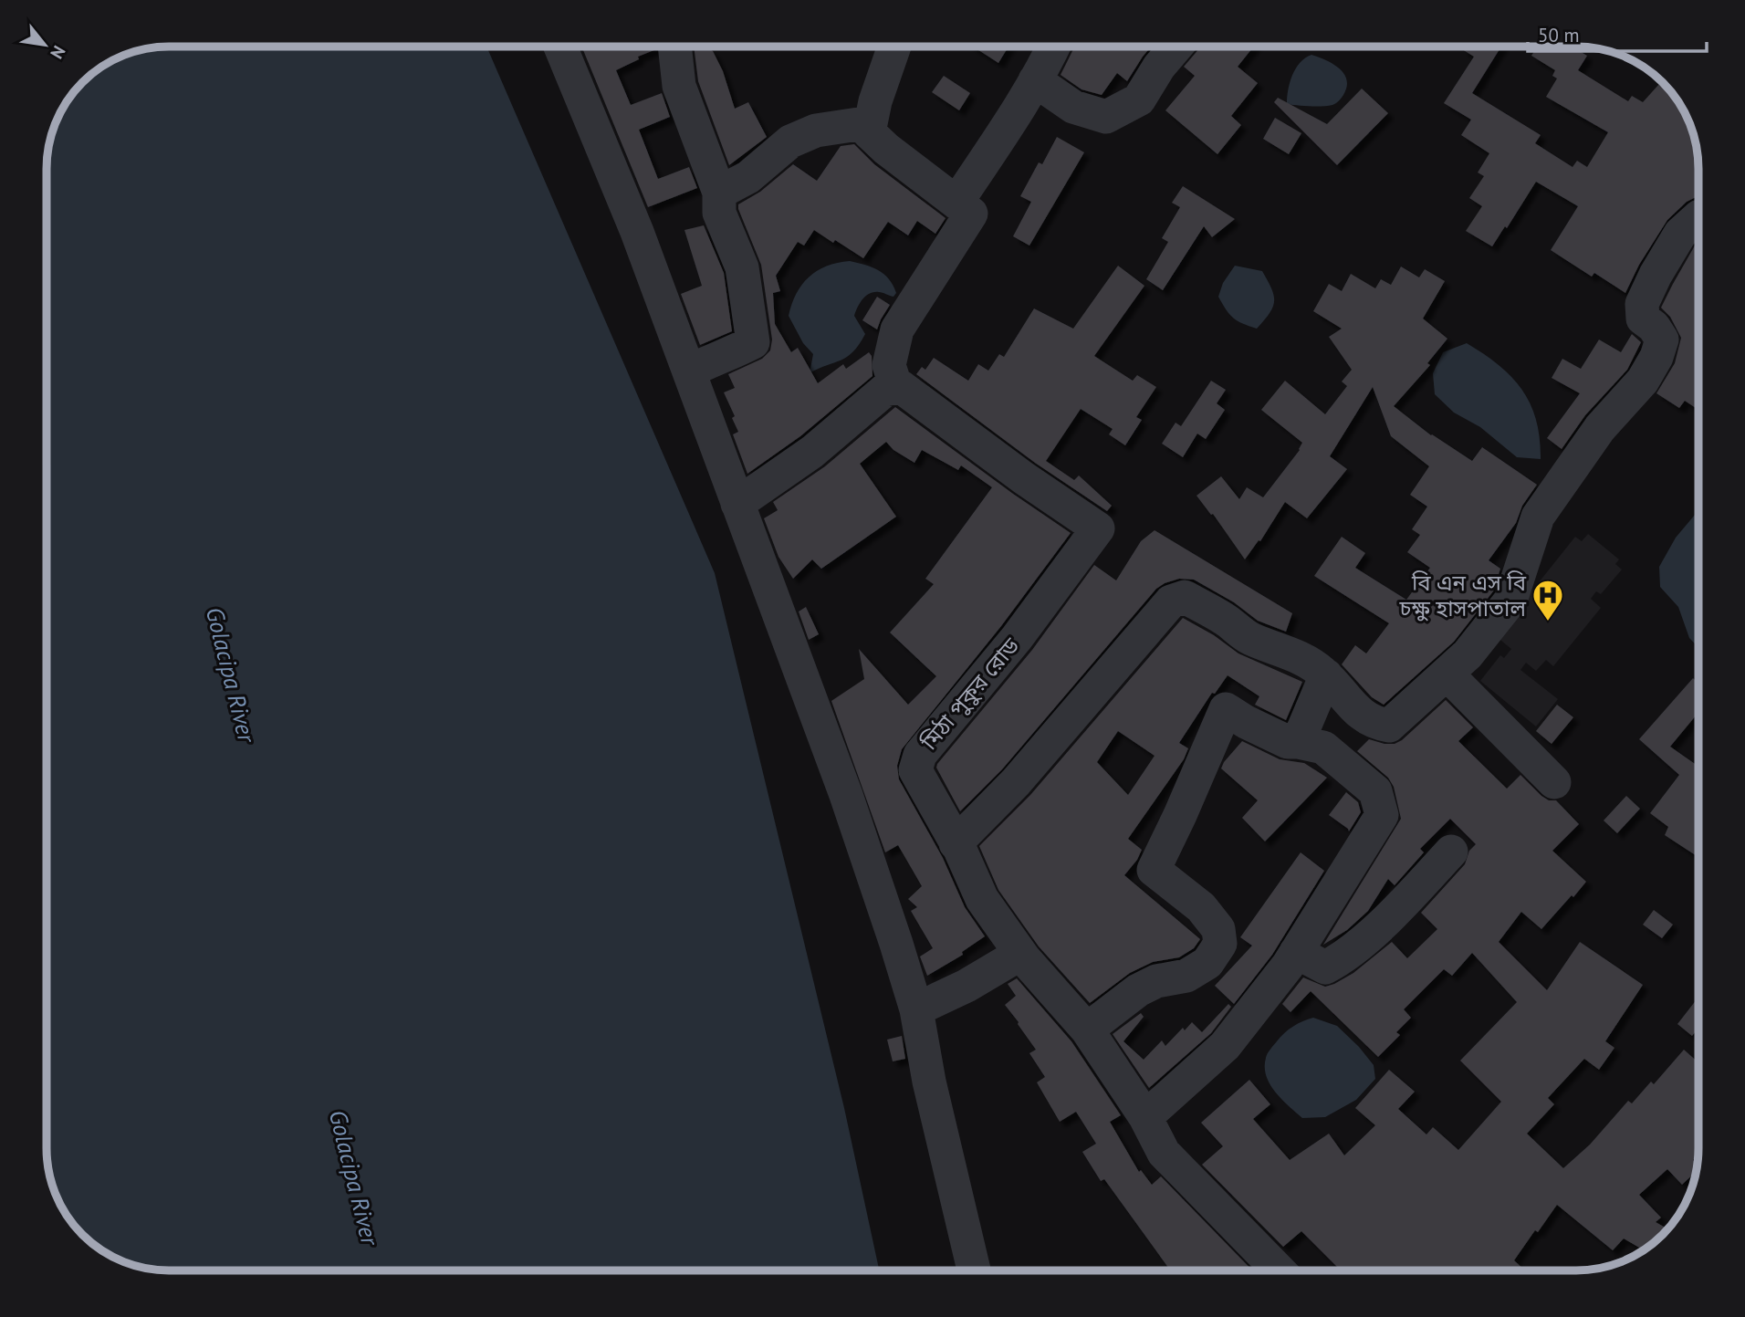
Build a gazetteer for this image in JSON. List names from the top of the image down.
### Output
{
  "streets": {
    "street": ["মিঠা পুকুর রোড"]
  },
  "water": ["Golacipa River"],
  "places": {
    "hospital": ["বি এন এস বি চক্ষু হাসপাতাল"]
  },
  "scale_bar": "50 m",
  "north": "bottom right"
}
